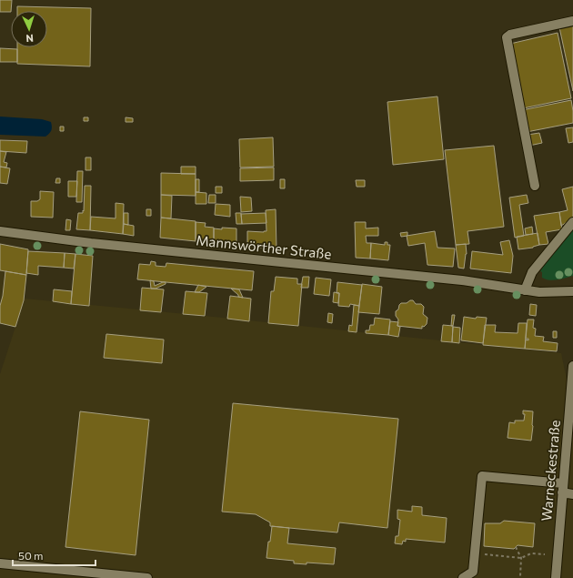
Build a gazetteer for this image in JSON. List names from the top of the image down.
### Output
{
  "streets": {
    "street": ["Mannswörther Straße", "Warneckestraße"]
  },
  "scale_bar": "50 m",
  "north": "bottom"
}
